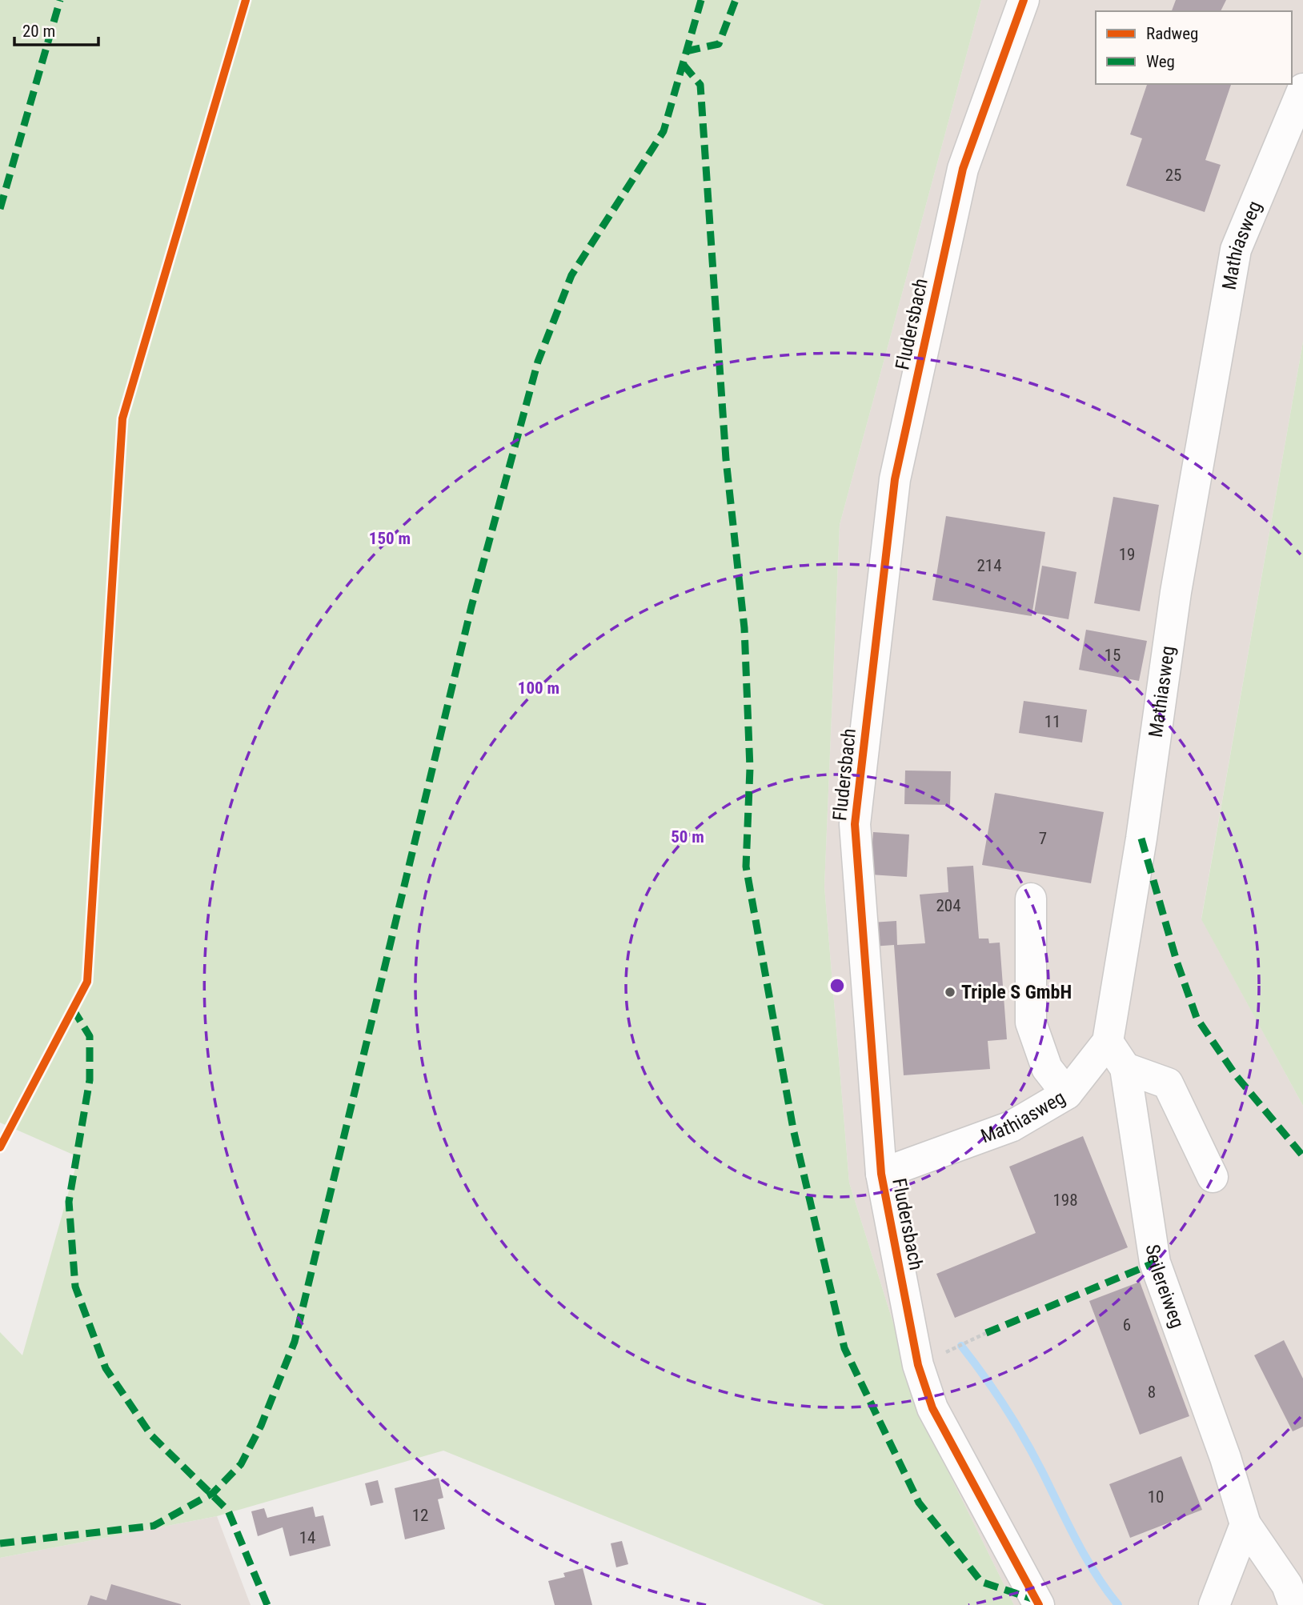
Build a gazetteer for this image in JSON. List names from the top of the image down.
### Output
{
  "streets": {
    "street": ["Mathiasweg", "Fludersbach", "Seilereiweg"]
  },
  "crossings": [
    ["Mathiasweg", "Fludersbach"],
    ["Mathiasweg", "Seilereiweg"]
  ],
  "places": ["Triple S GmbH"],
  "house_numbers": [
    "25",
    "19",
    "214",
    "15",
    "11",
    "7",
    "204",
    "198",
    "6",
    "8",
    "10",
    "12",
    "14"
  ],
  "legend": ["Radweg", "Weg"],
  "scale_bar": "20 m",
  "rings": ["150 m", "100 m", "50 m"]
}
